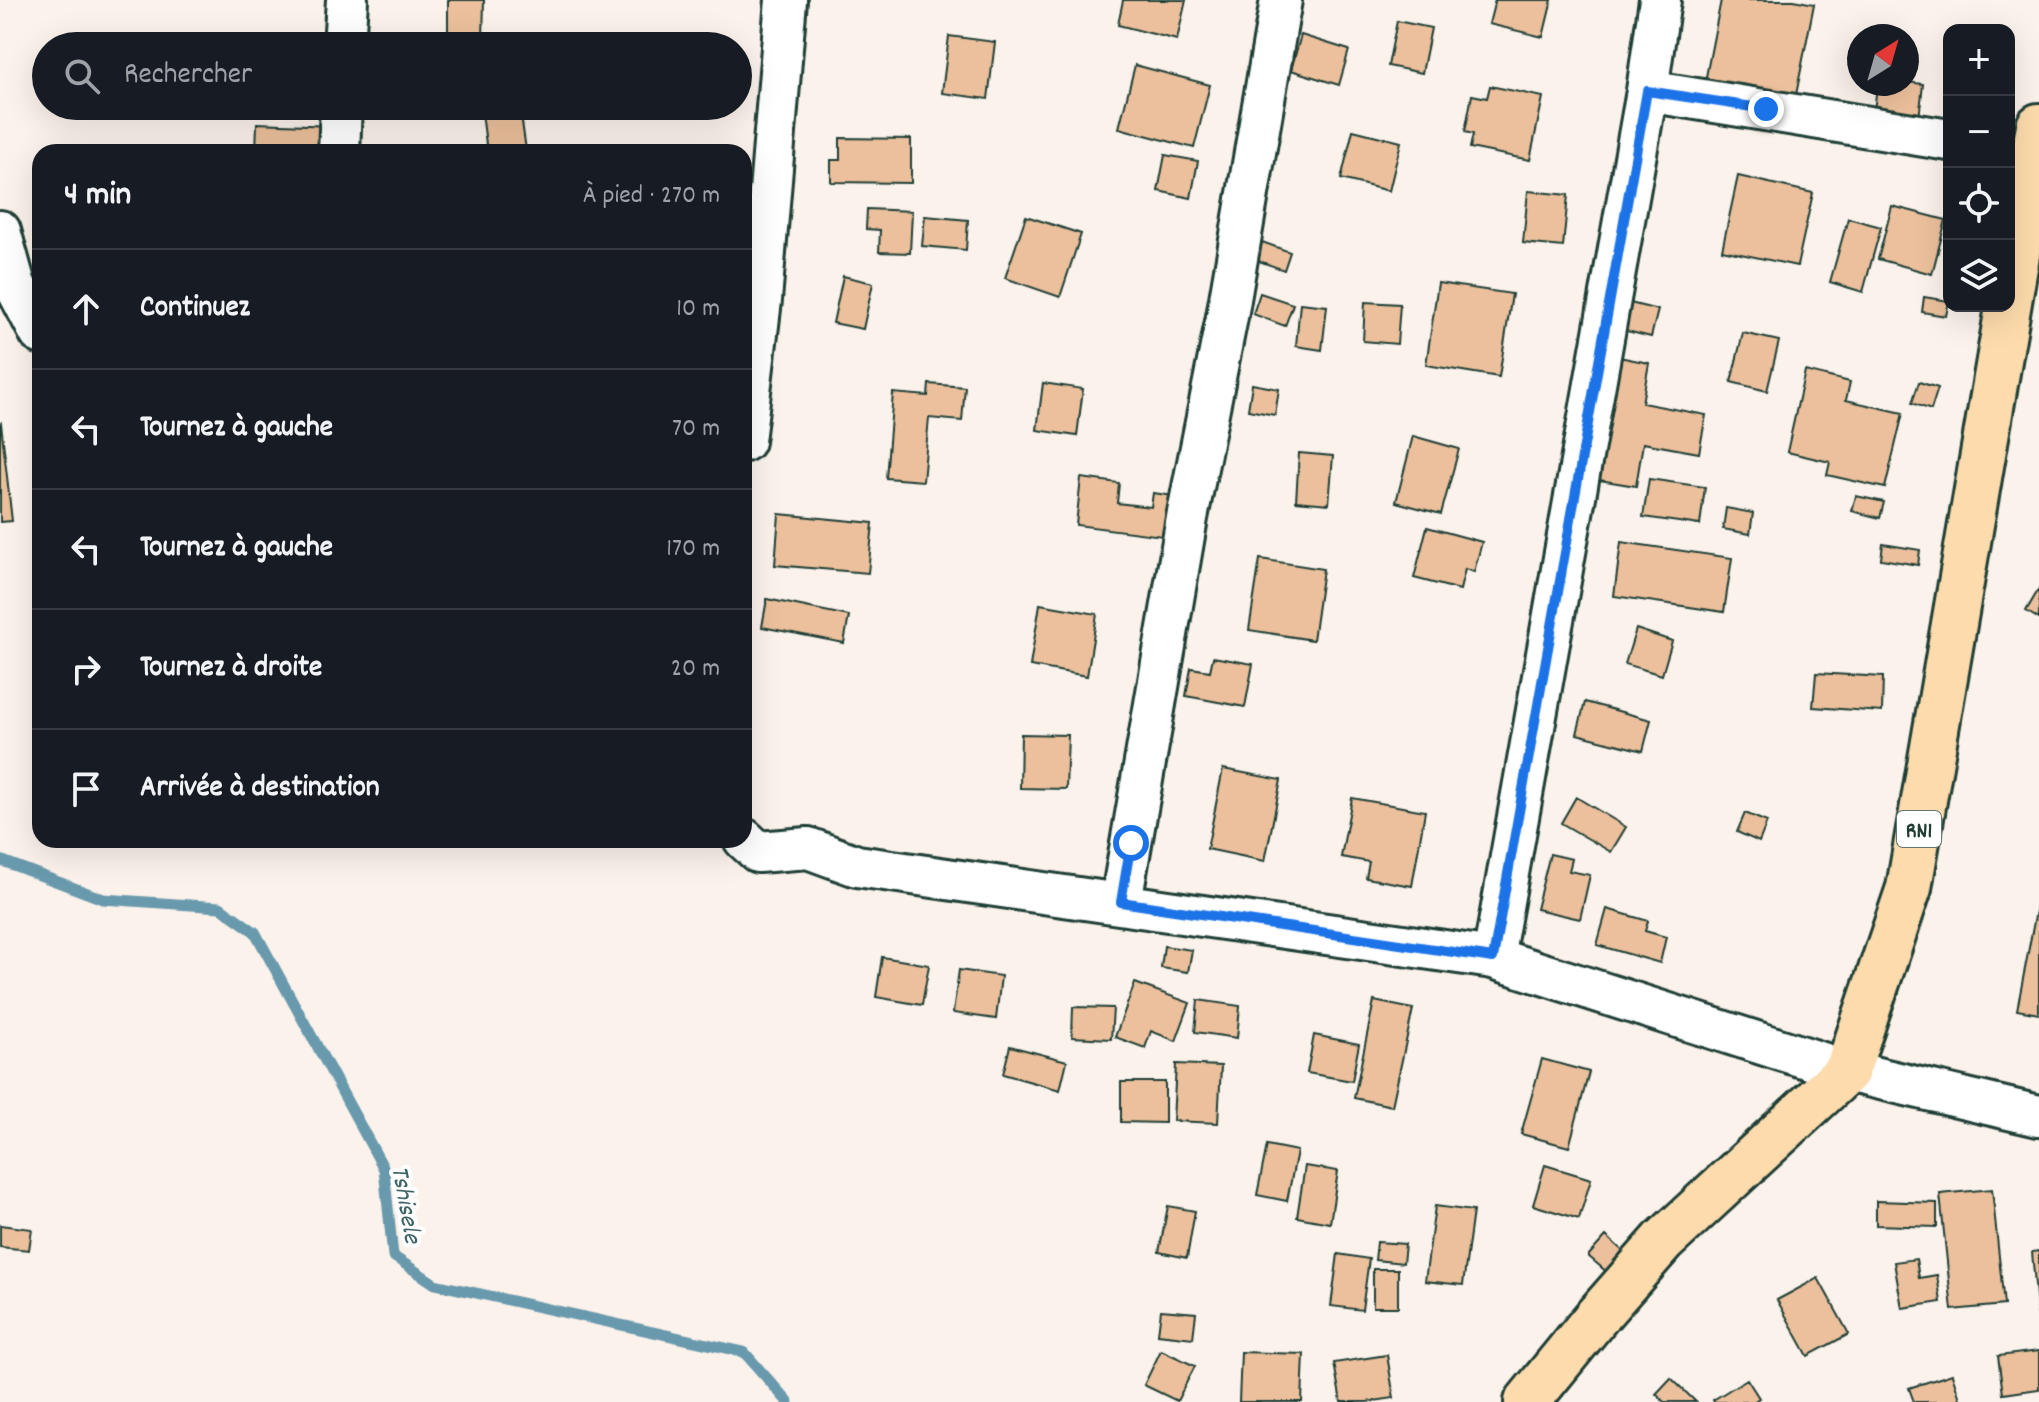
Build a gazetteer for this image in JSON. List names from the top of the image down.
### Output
{
  "streets": {
    "highway": ["RN1"]
  },
  "water": ["Tshisele"],
  "north": "top right",
  "page": {
    "map_buttons": ["+", "−"],
    "search": "Rechercher",
    "heading": ["4 min", "À pied · 270 m"],
    "list": [
      ["Continuez", "10 m"],
      ["Tournez à gauche", "70 m"],
      ["Tournez à gauche", "170 m"],
      ["Tournez à droite", "20 m"],
      "Arrivée à destination"
    ]
  }
}
